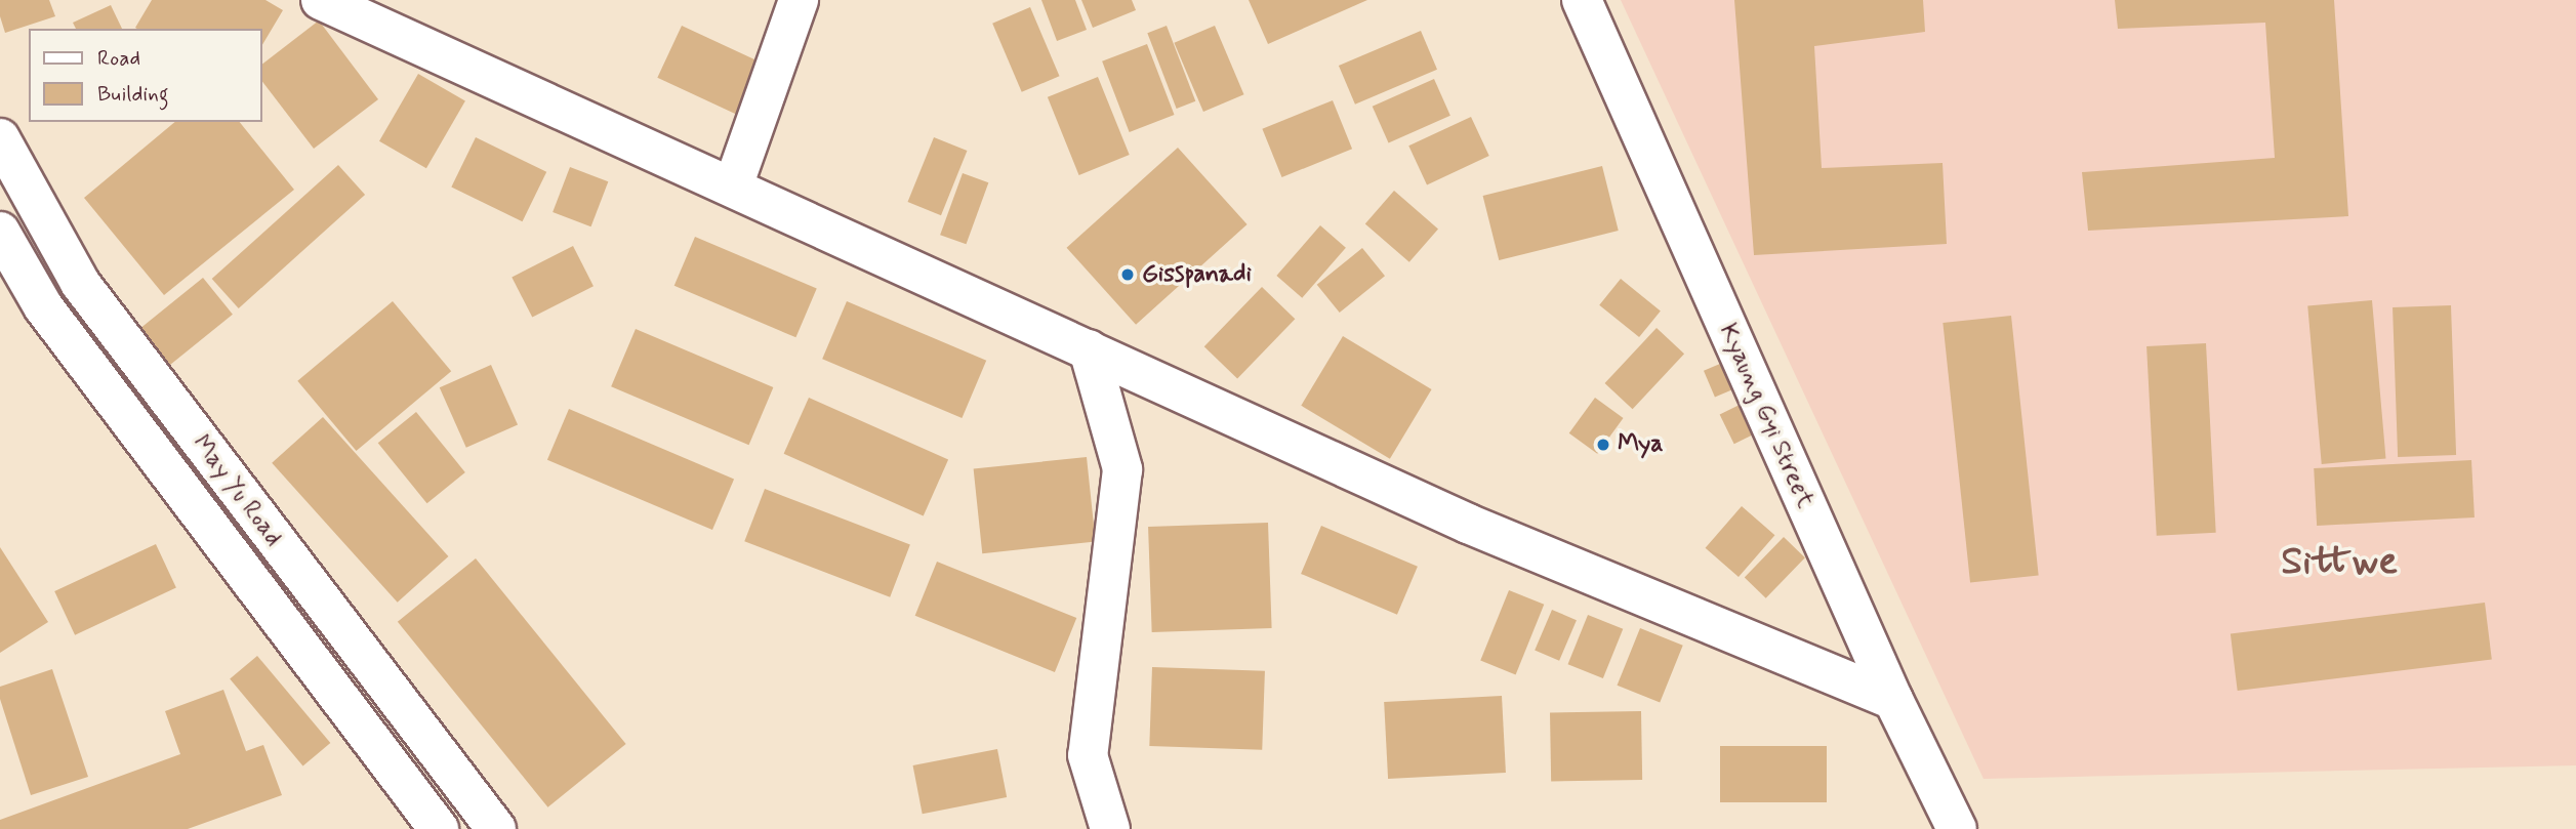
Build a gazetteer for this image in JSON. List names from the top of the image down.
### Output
{
  "streets": {
    "street": ["Kyaung Gyi Street", "May Yu Road"]
  },
  "districts": ["Sittwe"],
  "places": ["Gisspanadi", "Mya"],
  "legend": ["Road", "Building"]
}
